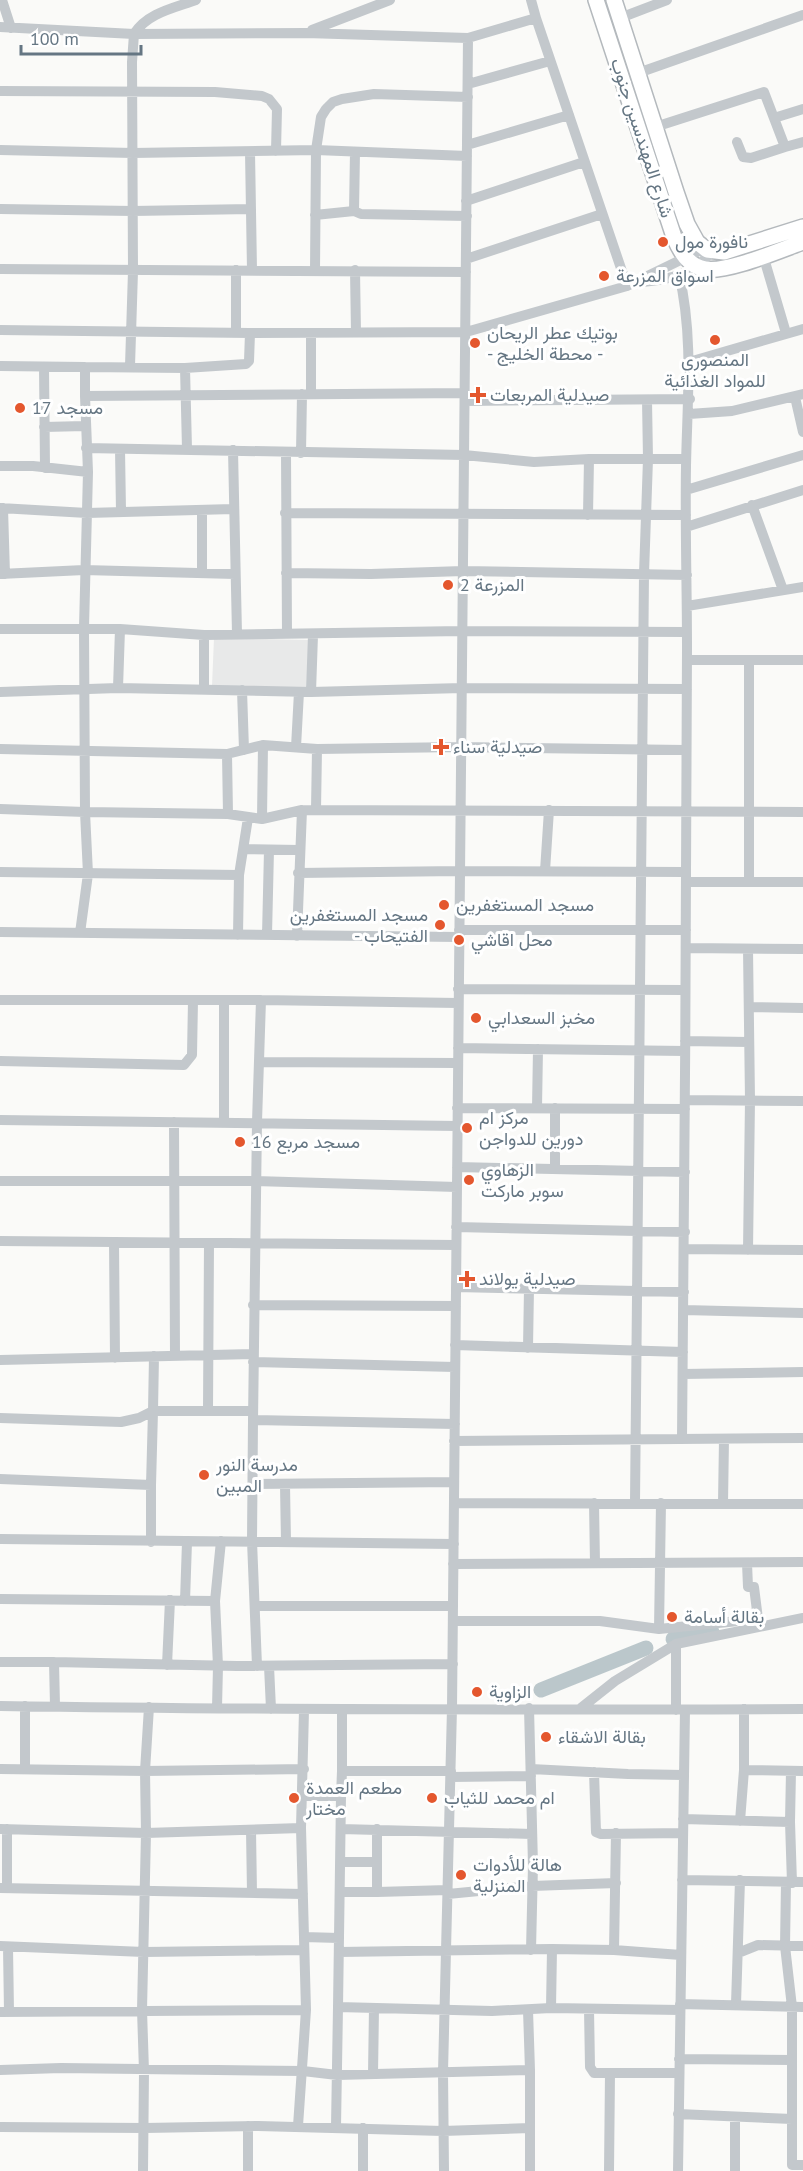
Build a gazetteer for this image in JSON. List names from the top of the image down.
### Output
{
  "streets": {
    "highway": ["شارع المهندسين جنوب"]
  },
  "places": {
    "other": [
      "نافورة مول",
      "اسواق المزرعة",
      "المنصوري للمواد الغذائية",
      "بوتيك عطر الريحان - محطة الخليج -",
      "مسجد 17",
      "المزرعة 2",
      "مسجد المستغفرين",
      "مسجد المستغفرين - الفتيحاب",
      "محل اقاشي",
      "مخبز السعدابي",
      "مركز ام دورين للدواجن",
      "مسجد مربع 16",
      "الزهاوي سوبر ماركت",
      "مدرسة النور المبين",
      "بقالة أسامة",
      "الزاوية",
      "بقالة الاشقاء",
      "مطعم العمدة مختار",
      "ام محمد للثياب",
      "هالة للأدوات المنزلية"
    ],
    "health": ["صيدلية المربعات", "صيدلية سناء", "صيدلية يولاند"]
  },
  "scale_bar": "100 m"
}
